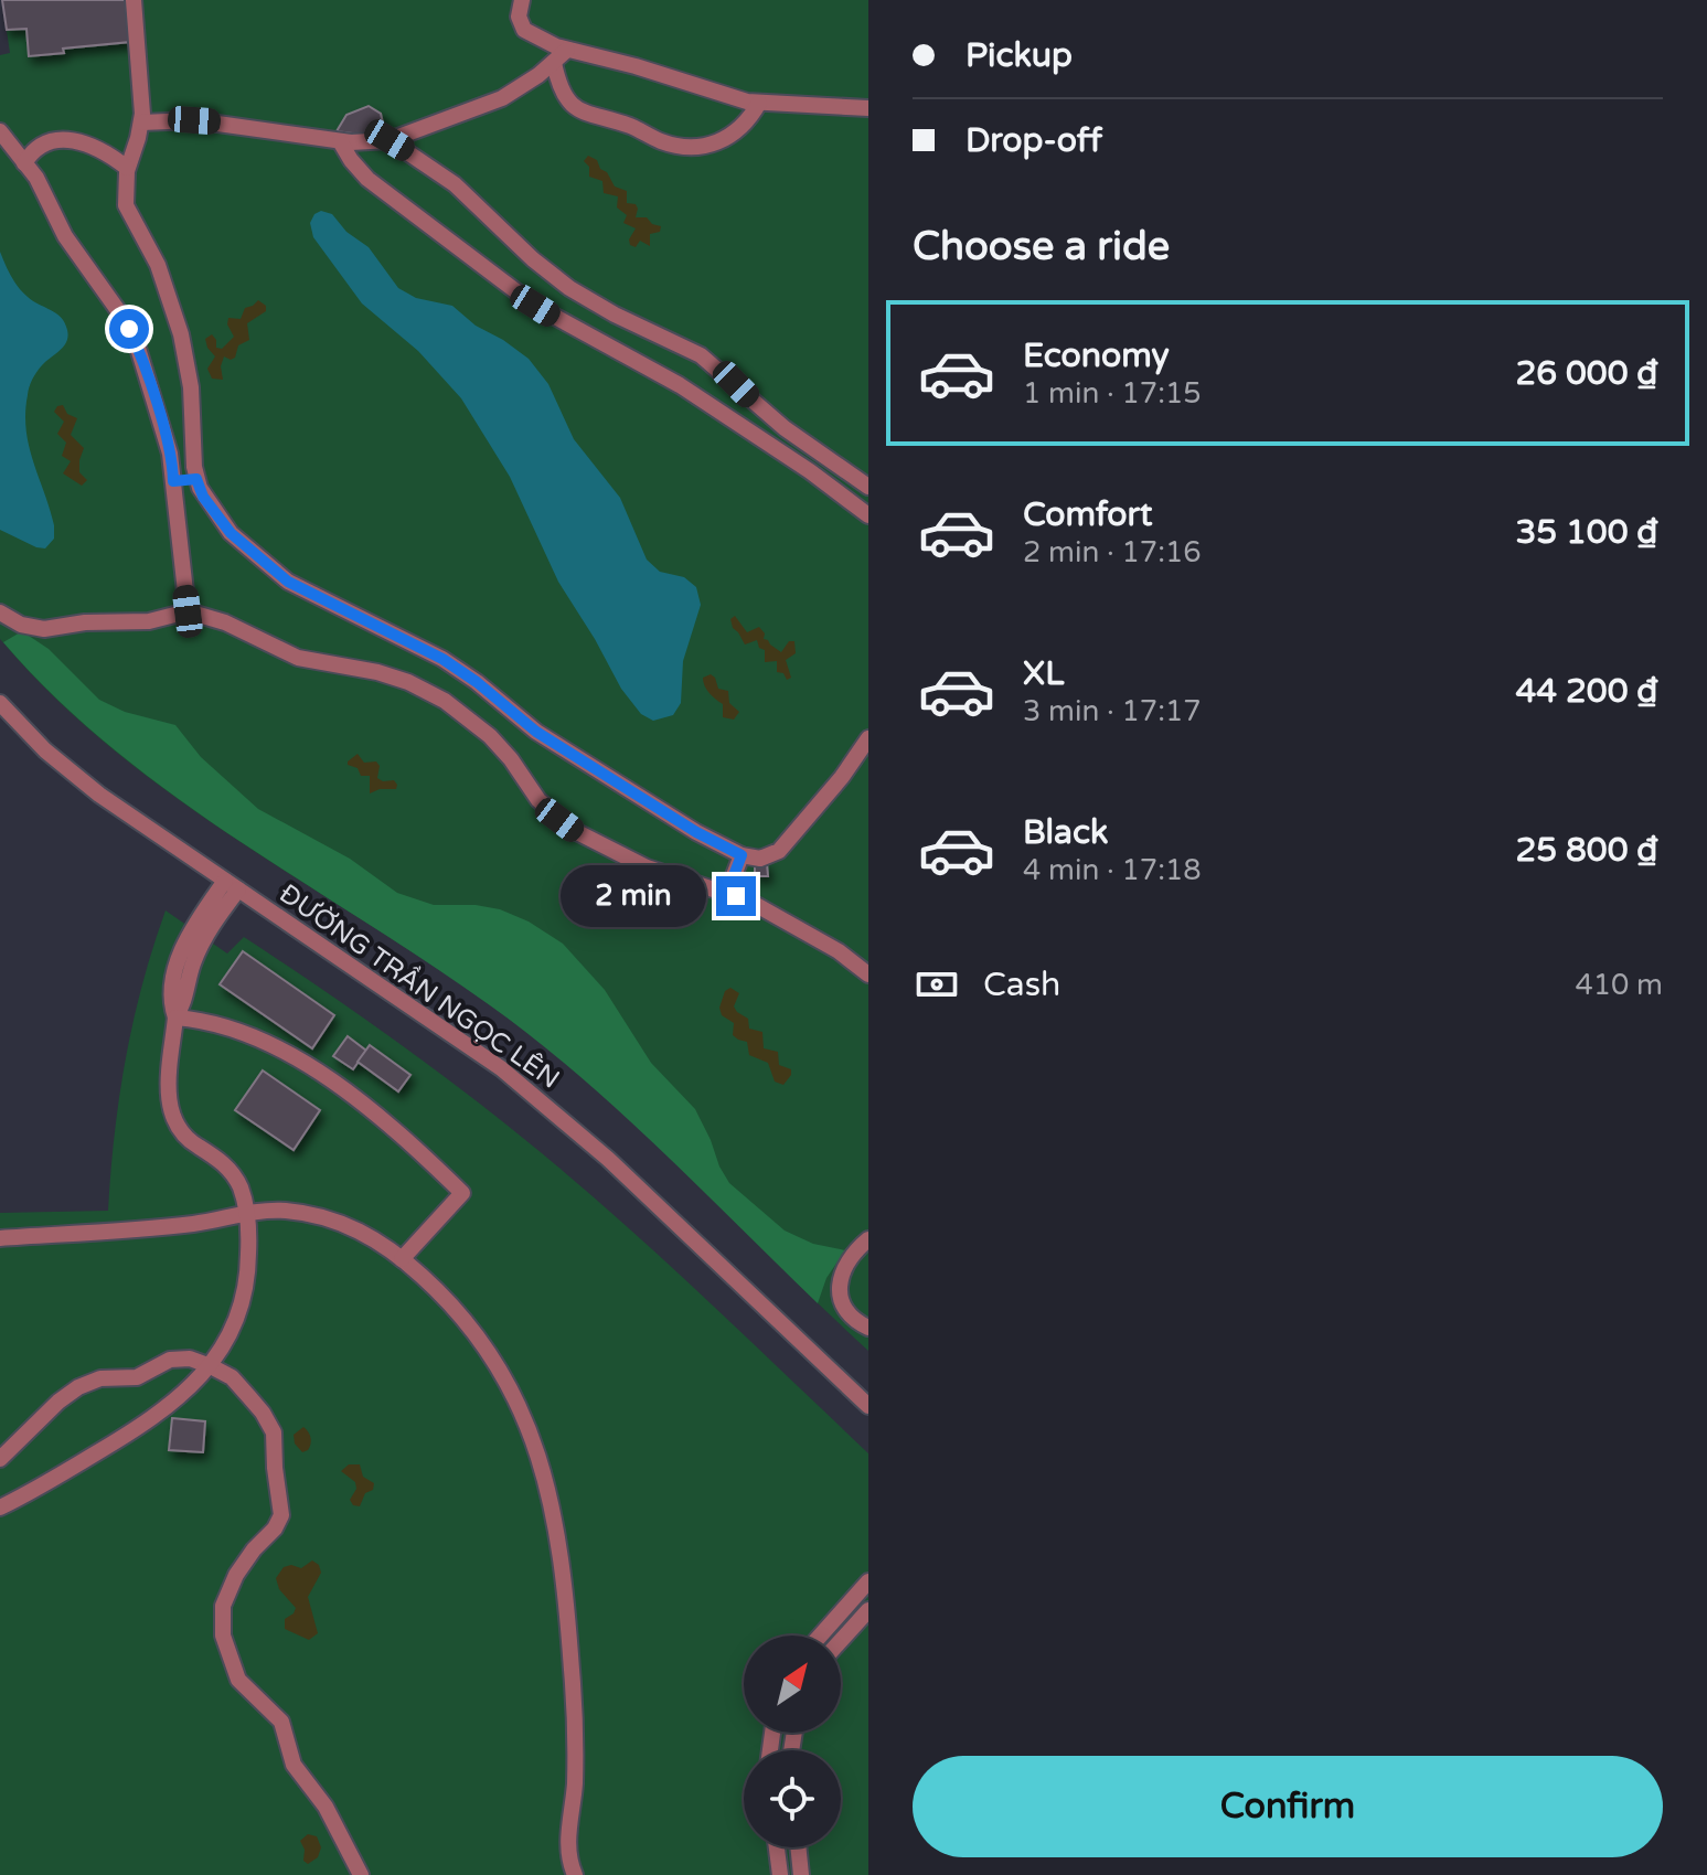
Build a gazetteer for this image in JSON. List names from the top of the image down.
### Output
{
  "streets": {
    "street": ["ĐƯỜNG TRẦN NGỌC LÊN"]
  },
  "north": "top right",
  "page": {
    "banner": ["Pickup", "Drop-off"],
    "heading": "Choose a ride",
    "list": [
      {
        "name": "Economy",
        "note": "1 min · 17:15",
        "value": "26 000 ₫"
      },
      {
        "name": "Comfort",
        "note": "2 min · 17:16",
        "value": "35 100 ₫"
      },
      {
        "name": "XL",
        "note": "3 min · 17:17",
        "value": "44 200 ₫"
      },
      {
        "name": "Black",
        "note": "4 min · 17:18",
        "value": "25 800 ₫"
      }
    ],
    "bubble": "2 min",
    "pay": ["Cash", "410 m"],
    "buttons": "Confirm"
  }
}
